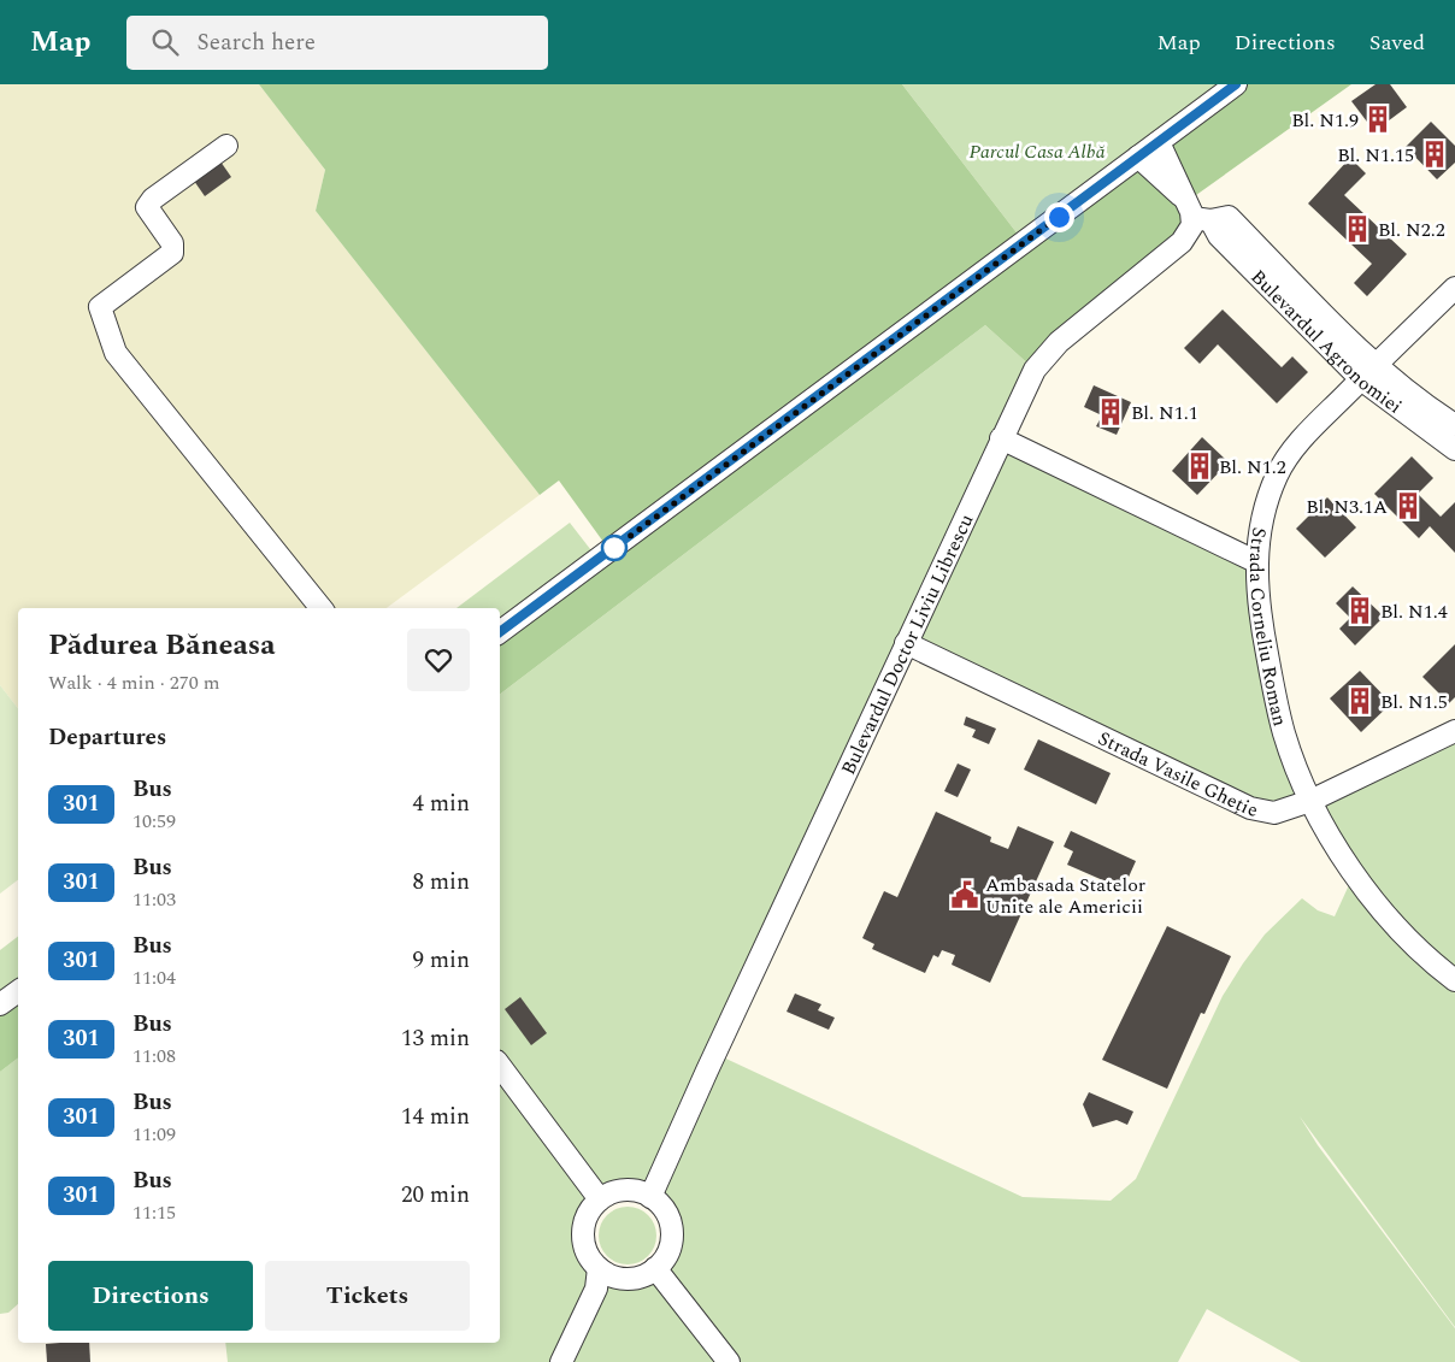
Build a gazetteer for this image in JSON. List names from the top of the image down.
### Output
{
  "streets": {
    "street": [
      "Bulevardul Agronomiei",
      "Strada Corneliu Roman",
      "Bulevardul Doctor Liviu Librescu",
      "Strada Vasile Gheție"
    ]
  },
  "crossings": [
    ["Bulevardul Agronomiei", "Strada Corneliu Roman"],
    ["Bulevardul Agronomiei", "Bulevardul Doctor Liviu Librescu"],
    ["Strada Corneliu Roman", "Strada Vasile Gheție"],
    ["Bulevardul Doctor Liviu Librescu", "Strada Vasile Gheție"]
  ],
  "parks": ["Parcul Casa Albă"],
  "places": {
    "building": [
      "Bl. N1.9",
      "Bl. N1.15",
      "Bl. N2.2",
      "Bl. N1.1",
      "Bl. N1.2",
      "Bl. N3.1A",
      "Bl. N1.4",
      "Bl. N1.5"
    ],
    "public building": ["Ambasada Statelor Unite ale Americii"]
  },
  "lines": ["bus line 301"],
  "page": {
    "header": "Map",
    "search": "Search here",
    "nav": ["Map", "Directions", "Saved"],
    "heading": [
      ["Pădurea Băneasa", "Walk · 4 min · 270 m"],
      "Departures"
    ],
    "list": [
      {
        "mark": "301",
        "name": "Bus",
        "note": "10:59",
        "value": "4 min"
      },
      {
        "mark": "301",
        "name": "Bus",
        "note": "11:03",
        "value": "8 min"
      },
      {
        "mark": "301",
        "name": "Bus",
        "note": "11:04",
        "value": "9 min"
      },
      {
        "mark": "301",
        "name": "Bus",
        "note": "11:08",
        "value": "13 min"
      },
      {
        "mark": "301",
        "name": "Bus",
        "note": "11:09",
        "value": "14 min"
      },
      {
        "mark": "301",
        "name": "Bus",
        "note": "11:15",
        "value": "20 min"
      }
    ],
    "buttons": ["Directions", "Tickets"]
  }
}
